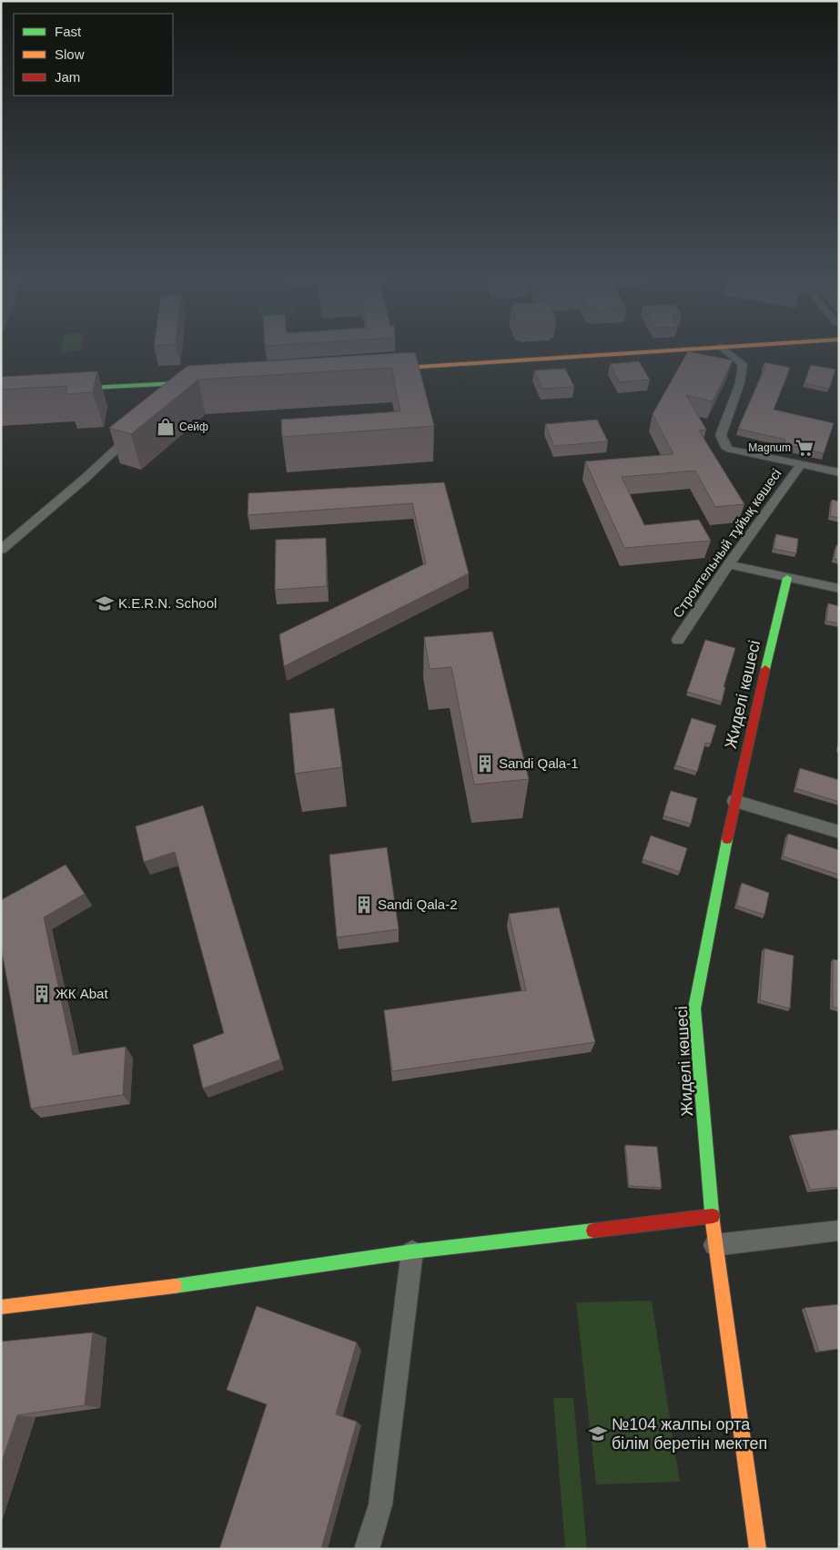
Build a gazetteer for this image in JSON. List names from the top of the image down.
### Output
{
  "streets": {
    "street": ["Строительный тұйық көшесі", "Жиделі көшесі"]
  },
  "places": {
    "shop": ["Сейф"],
    "supermarket": ["Magnum"],
    "school or university": ["K.E.R.N. School", "№104 жалпы орта білім беретін мектеп"],
    "building": ["Sandi Qala-1", "Sandi Qala-2", "ЖК Abat"]
  },
  "legend": ["Fast", "Slow", "Jam"]
}
